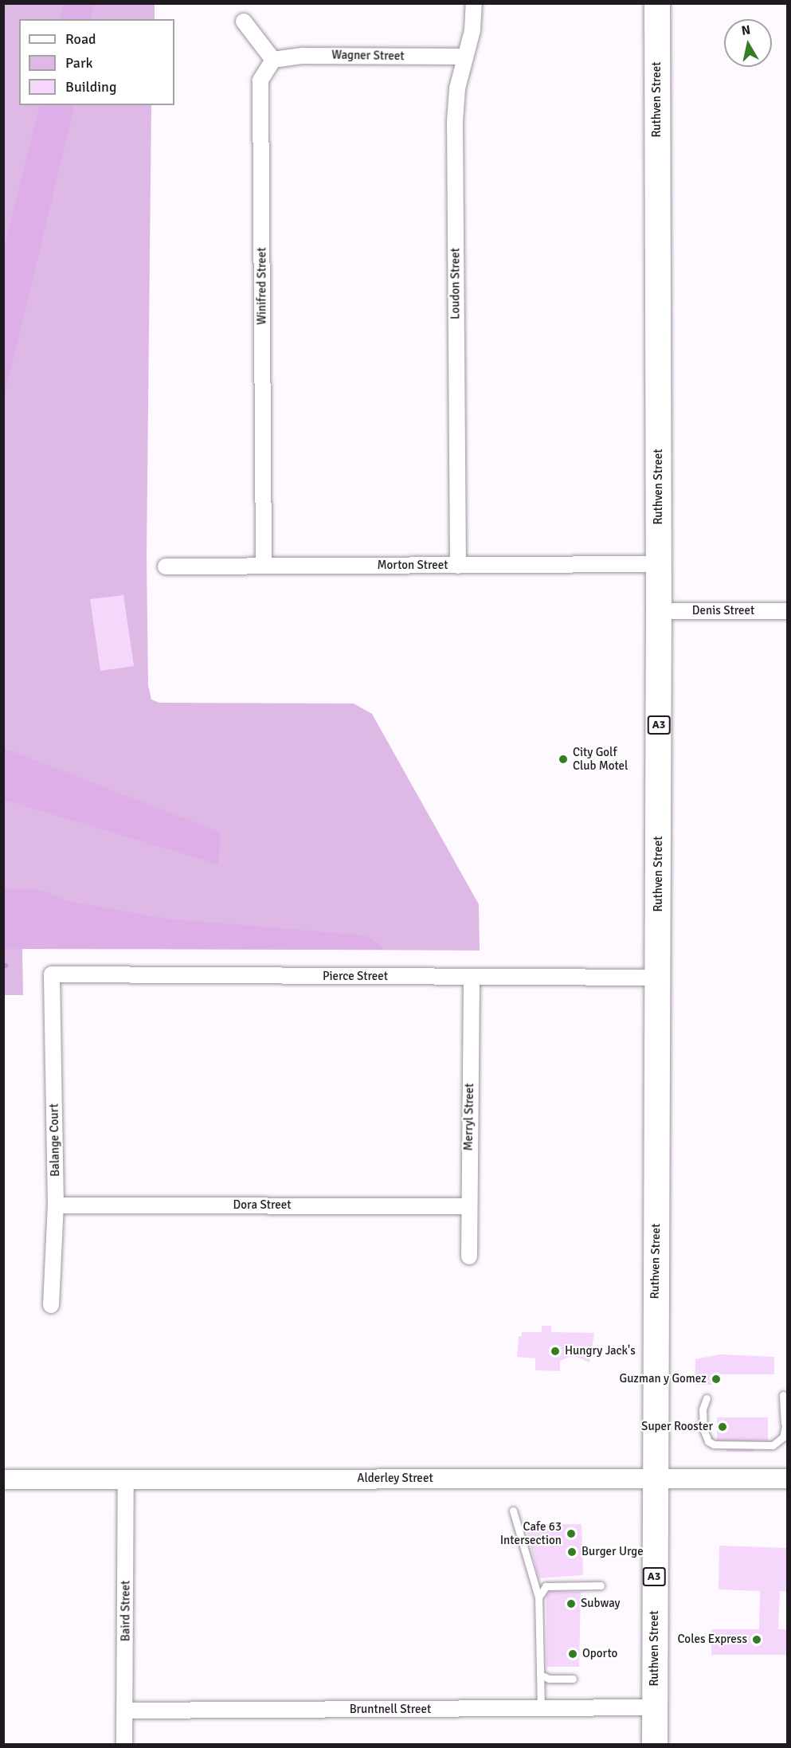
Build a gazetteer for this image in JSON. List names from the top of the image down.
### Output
{
  "streets": {
    "highway": ["Ruthven Street", "A3"],
    "street": [
      "Wagner Street",
      "Loudon Street",
      "Winifred Street",
      "Morton Street",
      "Denis Street",
      "Pierce Street",
      "Merryl Street",
      "Balange Court",
      "Dora Street",
      "Alderley Street",
      "Baird Street",
      "Bruntnell Street"
    ]
  },
  "crossings": [
    ["Wagner Street", "Loudon Street"],
    ["Wagner Street", "Winifred Street"],
    ["Ruthven Street", "Morton Street"],
    ["Ruthven Street", "Denis Street"],
    ["Ruthven Street", "Pierce Street"],
    ["Ruthven Street", "Alderley Street"],
    ["Ruthven Street", "Bruntnell Street"],
    ["Loudon Street", "Morton Street"],
    ["Winifred Street", "Morton Street"],
    ["Pierce Street", "Merryl Street"],
    ["Pierce Street", "Balange Court"],
    ["Merryl Street", "Dora Street"],
    ["Balange Court", "Dora Street"],
    ["Alderley Street", "Baird Street"],
    ["Baird Street", "Bruntnell Street"]
  ],
  "places": [
    "City Golf Club Motel",
    "Hungry Jack's",
    "Guzman y Gomez",
    "Super Rooster",
    "Cafe 63 Intersection",
    "Burger Urge",
    "Subway",
    "Coles Express",
    "Oporto"
  ],
  "legend": ["Road", "Park", "Building"],
  "north": "top"
}
